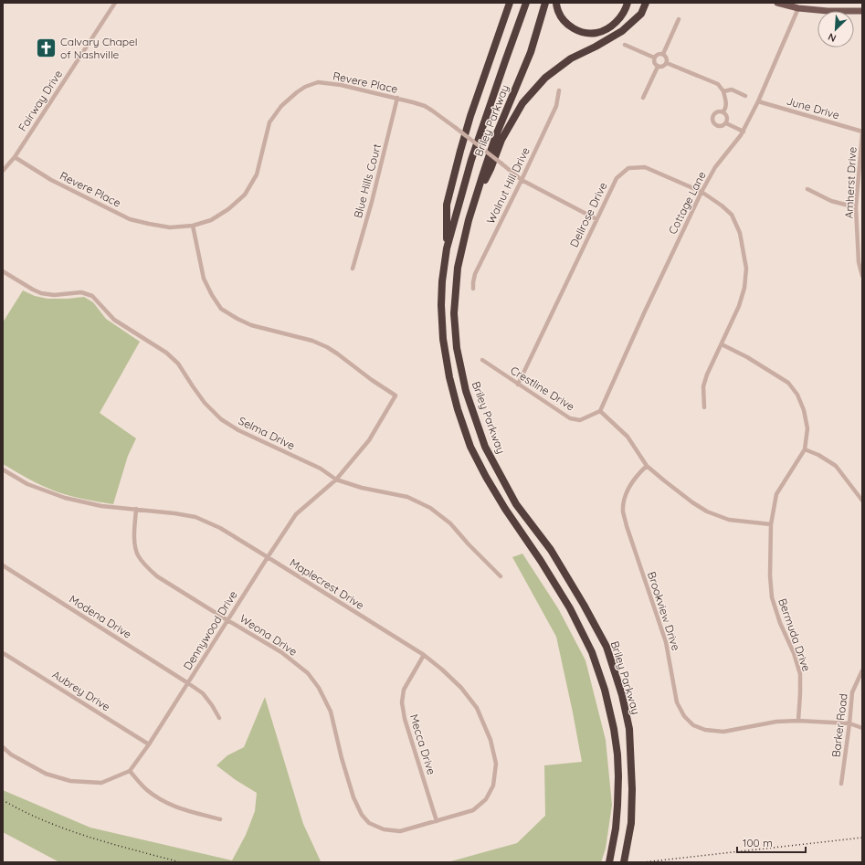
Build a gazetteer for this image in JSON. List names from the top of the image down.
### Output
{
  "streets": {
    "highway": ["Briley Parkway"],
    "street": [
      "Revere Place",
      "Fairway Drive",
      "June Drive",
      "Blue Hills Court",
      "Amherst Drive",
      "Walnut Hill Drive",
      "Cottage Lane",
      "Dellrose Drive",
      "Crestline Drive",
      "Selma Drive",
      "Maplecrest Drive",
      "Brookview Drive",
      "Modena Drive",
      "Dennywood Drive",
      "Weona Drive",
      "Bermuda Drive",
      "Aubrey Drive",
      "Barker Road",
      "Mecca Drive"
    ]
  },
  "crossings": [
    ["Revere Place", "Fairway Drive"],
    ["Revere Place", "Blue Hills Court"],
    ["Revere Place", "Walnut Hill Drive"],
    ["Revere Place", "Dellrose Drive"],
    ["Revere Place", "Dennywood Drive"],
    ["June Drive", "Amherst Drive"],
    ["June Drive", "Cottage Lane"],
    ["Cottage Lane", "Dellrose Drive"],
    ["Cottage Lane", "Crestline Drive"],
    ["Dellrose Drive", "Crestline Drive"],
    ["Dellrose Drive", "Bermuda Drive"],
    ["Selma Drive", "Dennywood Drive"],
    ["Maplecrest Drive", "Dennywood Drive"],
    ["Maplecrest Drive", "Weona Drive"],
    ["Maplecrest Drive", "Mecca Drive"],
    ["Brookview Drive", "Bermuda Drive"],
    ["Brookview Drive", "Barker Road"],
    ["Modena Drive", "Dennywood Drive"],
    ["Dennywood Drive", "Weona Drive"],
    ["Dennywood Drive", "Aubrey Drive"],
    ["Weona Drive", "Mecca Drive"]
  ],
  "places": {
    "church": ["Calvary Chapel of Nashville"]
  },
  "scale_bar": "100 m",
  "north": "bottom left"
}
